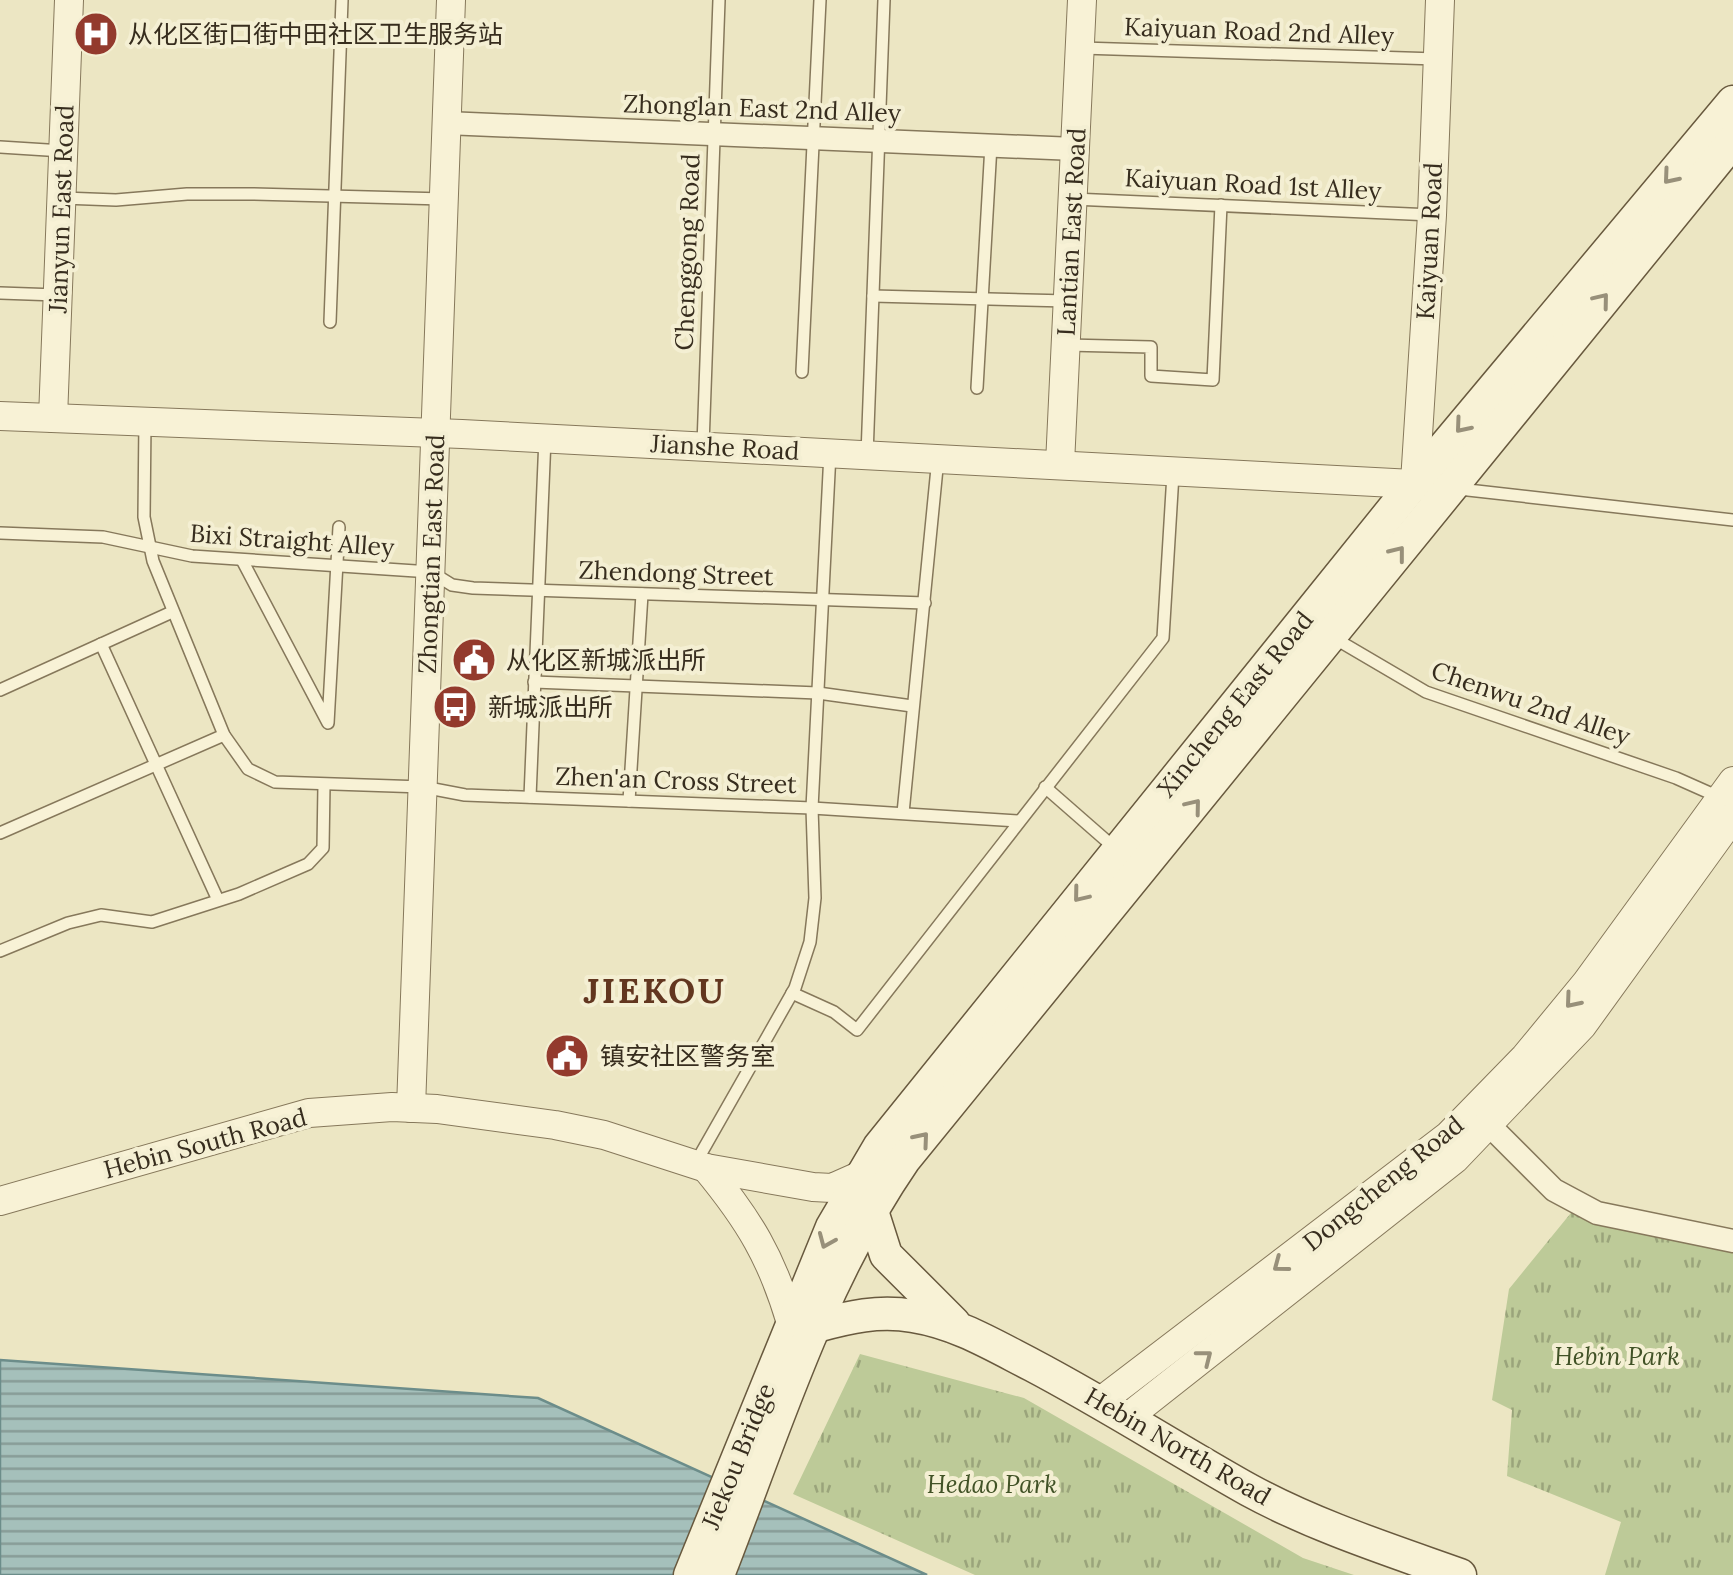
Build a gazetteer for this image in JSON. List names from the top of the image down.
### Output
{
  "streets": {
    "main road": ["Xincheng East Road", "Hebin North Road", "Jiekou Bridge"],
    "street": [
      "Zhonglan East 2nd Alley",
      "Jianyun East Road",
      "Lantian East Road",
      "Kaiyuan Road",
      "Jianshe Road",
      "Zhongtian East Road",
      "Hebin South Road",
      "Dongcheng Road"
    ],
    "lane": [
      "Kaiyuan Road 2nd Alley",
      "Kaiyuan Road 1st Alley",
      "Chenggong Road",
      "Bixi Straight Alley",
      "Zhendong Street",
      "Chenwu 2nd Alley",
      "Zhen'an Cross Street"
    ]
  },
  "crossings": [
    ["Kaiyuan Road 2nd Alley", "Lantian East Road"],
    ["Kaiyuan Road 2nd Alley", "Kaiyuan Road"],
    ["Zhonglan East 2nd Alley", "Lantian East Road"],
    ["Zhonglan East 2nd Alley", "Chenggong Road"],
    ["Zhonglan East 2nd Alley", "Zhongtian East Road"],
    ["Kaiyuan Road 1st Alley", "Lantian East Road"],
    ["Kaiyuan Road 1st Alley", "Kaiyuan Road"],
    ["Jianyun East Road", "Jianshe Road"],
    ["Lantian East Road", "Jianshe Road"],
    ["Kaiyuan Road", "Jianshe Road"],
    ["Kaiyuan Road", "Xincheng East Road"],
    ["Chenggong Road", "Jianshe Road"],
    ["Jianshe Road", "Zhongtian East Road"],
    ["Jianshe Road", "Xincheng East Road"],
    ["Jianshe Road", "Zhen'an Cross Street"],
    ["Bixi Straight Alley", "Zhongtian East Road"],
    ["Bixi Straight Alley", "Zhendong Street"],
    ["Bixi Straight Alley", "Zhen'an Cross Street"],
    ["Zhongtian East Road", "Zhendong Street"],
    ["Zhongtian East Road", "Zhen'an Cross Street"],
    ["Zhongtian East Road", "Hebin South Road"],
    ["Zhendong Street", "Zhen'an Cross Street"],
    ["Chenwu 2nd Alley", "Xincheng East Road"],
    ["Chenwu 2nd Alley", "Dongcheng Road"],
    ["Xincheng East Road", "Hebin South Road"],
    ["Xincheng East Road", "Hebin North Road"],
    ["Xincheng East Road", "Jiekou Bridge"],
    ["Dongcheng Road", "Hebin North Road"],
    ["Hebin North Road", "Jiekou Bridge"]
  ],
  "districts": ["JIEKOU"],
  "parks": ["Hebin Park", "Hedao Park"],
  "places": {
    "hospital": ["从化区街口街中田社区卫生服务站"],
    "public building": ["从化区新城派出所", "镇安社区警务室"],
    "bus stop": ["新城派出所"]
  }
}
